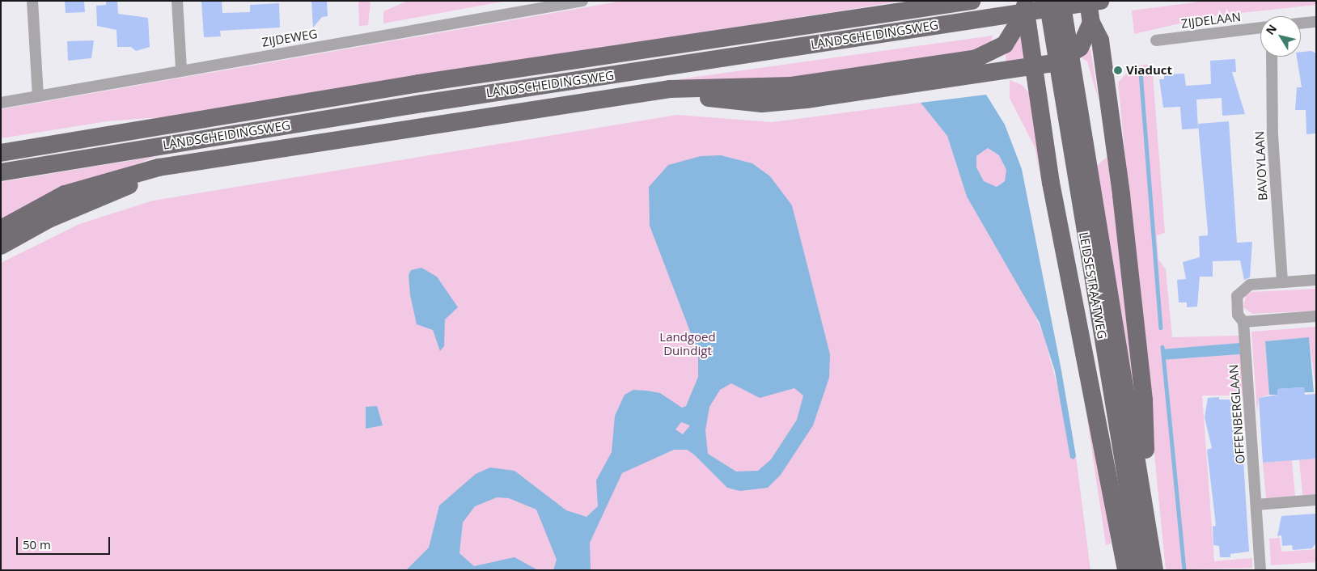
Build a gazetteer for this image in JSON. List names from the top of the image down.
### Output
{
  "streets": {
    "main road": ["LANDSCHEIDINGSWEG", "LEIDSESTRAATWEG"],
    "street": [
      "ZIJDELAAN",
      "ZIJDEWEG",
      "BAVOYLAAN",
      "OFFENBERGLAAN"
    ]
  },
  "crossings": [
    ["BAVOYLAAN", "OFFENBERGLAAN"]
  ],
  "parks": ["Landgoed Duindigt"],
  "places": ["Viaduct"],
  "scale_bar": "50 m",
  "north": "top left"
}
